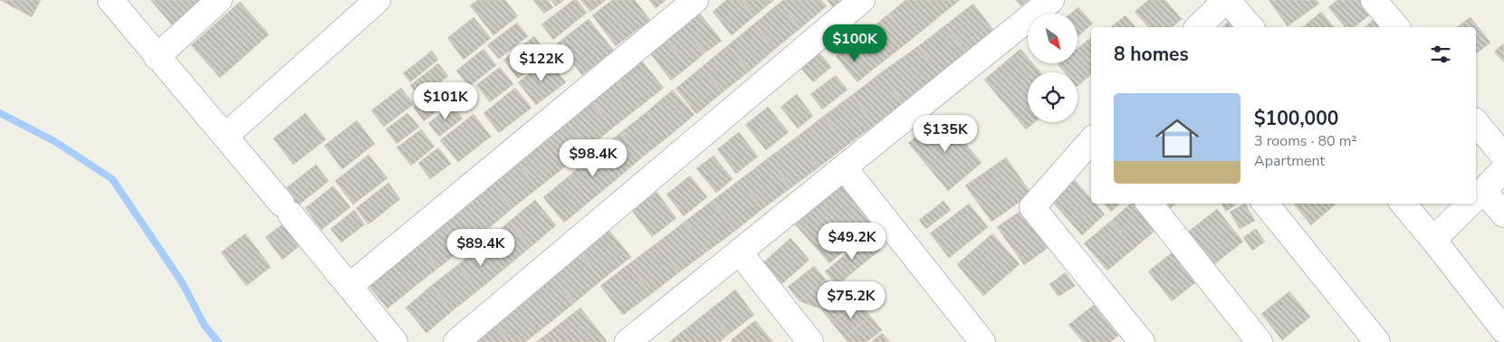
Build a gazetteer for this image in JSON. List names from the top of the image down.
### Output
{
  "north": "bottom right",
  "page": {
    "price": [
      "$100K",
      "$122K",
      "$101K",
      "$135K",
      "$98.4K",
      "$49.2K",
      "$89.4K",
      "$75.2K"
    ],
    "heading": "8 homes",
    "list": [
      {
        "name": "$100,000",
        "note": "3 rooms · 80 m² · Apartment"
      }
    ]
  }
}
